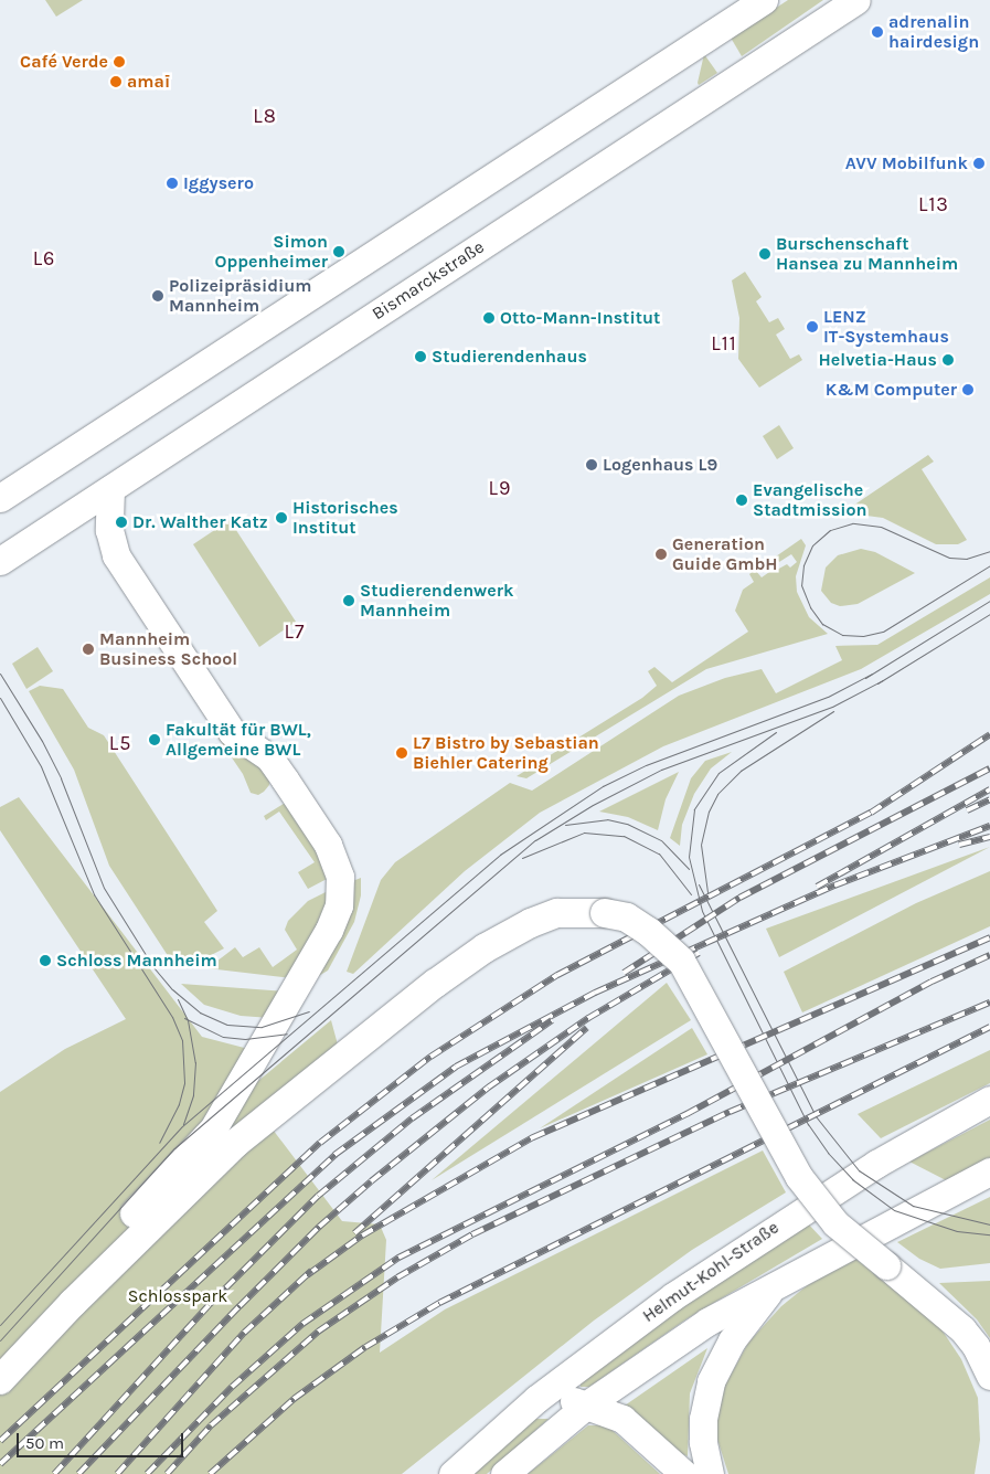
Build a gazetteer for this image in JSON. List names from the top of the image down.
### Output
{
  "streets": {
    "main road": ["Bismarckstraße", "Helmut-Kohl-Straße"]
  },
  "districts": [
    "L8",
    "L13",
    "L6",
    "L11",
    "L9",
    "L7",
    "L5"
  ],
  "parks": ["Schlosspark"],
  "places": [
    "adrenalin hairdesign",
    "Café Verde",
    "amaī",
    "AVV Mobilfunk",
    "Iggysero",
    "Simon Oppenheimer",
    "Burschenschaft Hansea zu Mannheim",
    "Polizeipräsidium Mannheim",
    "Otto-Mann-Institut",
    "LENZ IT-Systemhaus",
    "Studierendenhaus",
    "Helvetia-Haus",
    "K&M Computer",
    "Logenhaus L9",
    "Evangelische Stadtmission",
    "Historisches Institut",
    "Dr. Walther Katz",
    "Generation Guide GmbH",
    "Studierendenwerk Mannheim",
    "Mannheim Business School",
    "Fakultät für BWL, Allgemeine BWL",
    "L7 Bistro by Sebastian Biehler Catering",
    "Schloss Mannheim"
  ],
  "scale_bar": "50 m"
}
